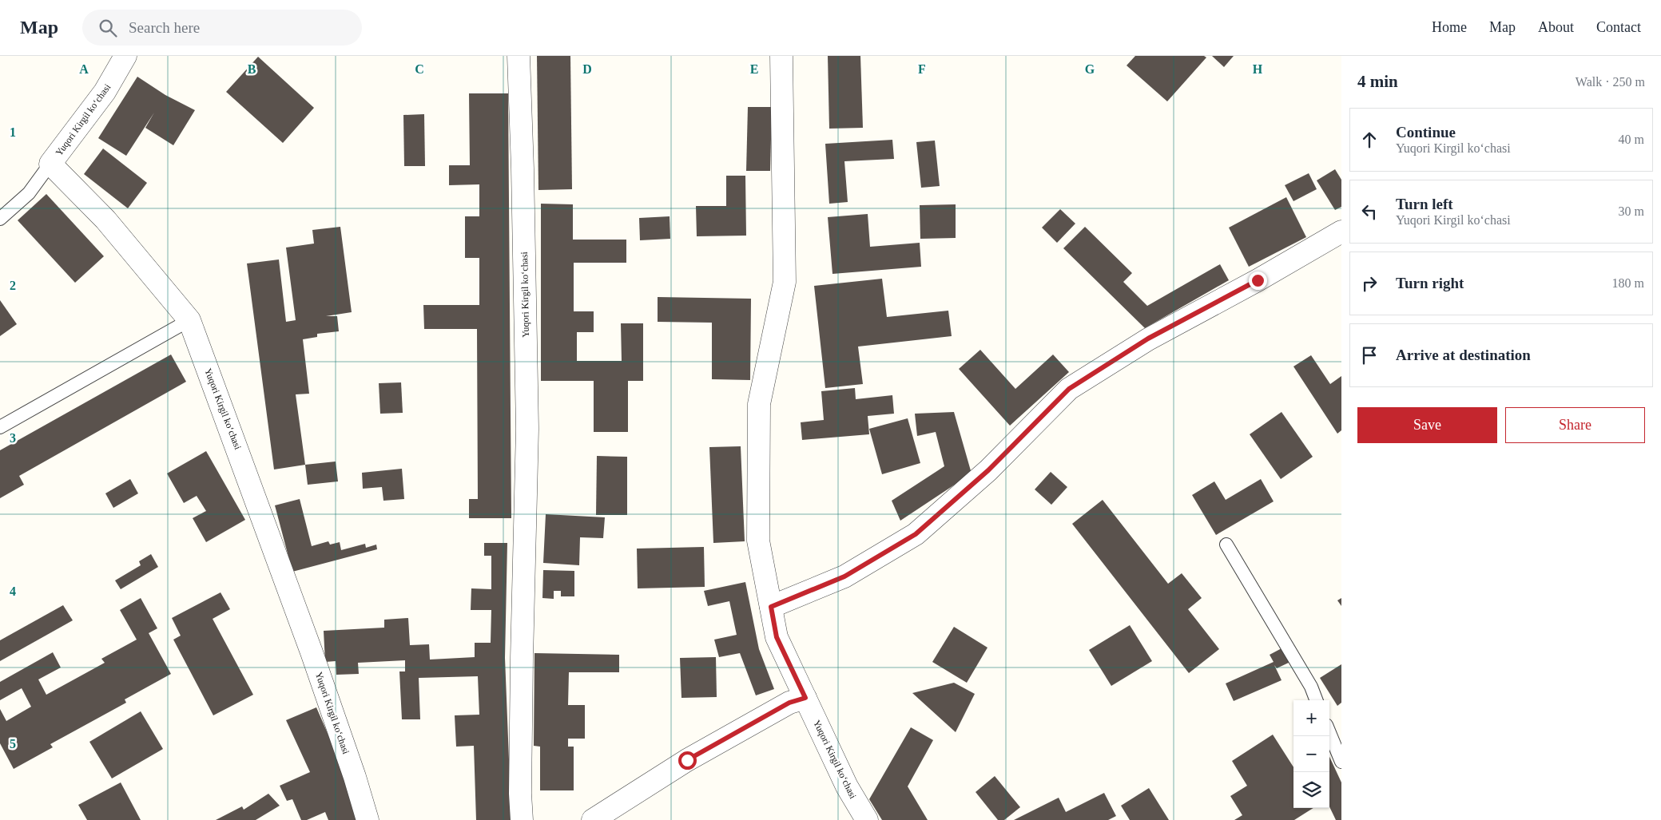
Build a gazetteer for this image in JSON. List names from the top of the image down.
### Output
{
  "streets": {
    "street": ["Yuqori Kirgil koʻchasi"]
  },
  "page": {
    "header": "Map",
    "search": "Search here",
    "nav": [
      "Home",
      "Map",
      "About",
      "Contact"
    ],
    "heading": ["4 min", "Walk · 250 m"],
    "list": [
      ["Continue", "Yuqori Kirgil koʻchasi", "40 m"],
      ["Turn left", "Yuqori Kirgil koʻchasi", "30 m"],
      ["Turn right", "180 m"],
      "Arrive at destination"
    ],
    "buttons": ["Save", "Share"],
    "map_buttons": ["+", "−"]
  },
  "grid": {
    "columns": [
      "A",
      "B",
      "C",
      "D",
      "E",
      "F",
      "G",
      "H"
    ],
    "rows": [
      "1",
      "2",
      "3",
      "4",
      "5"
    ]
  }
}
